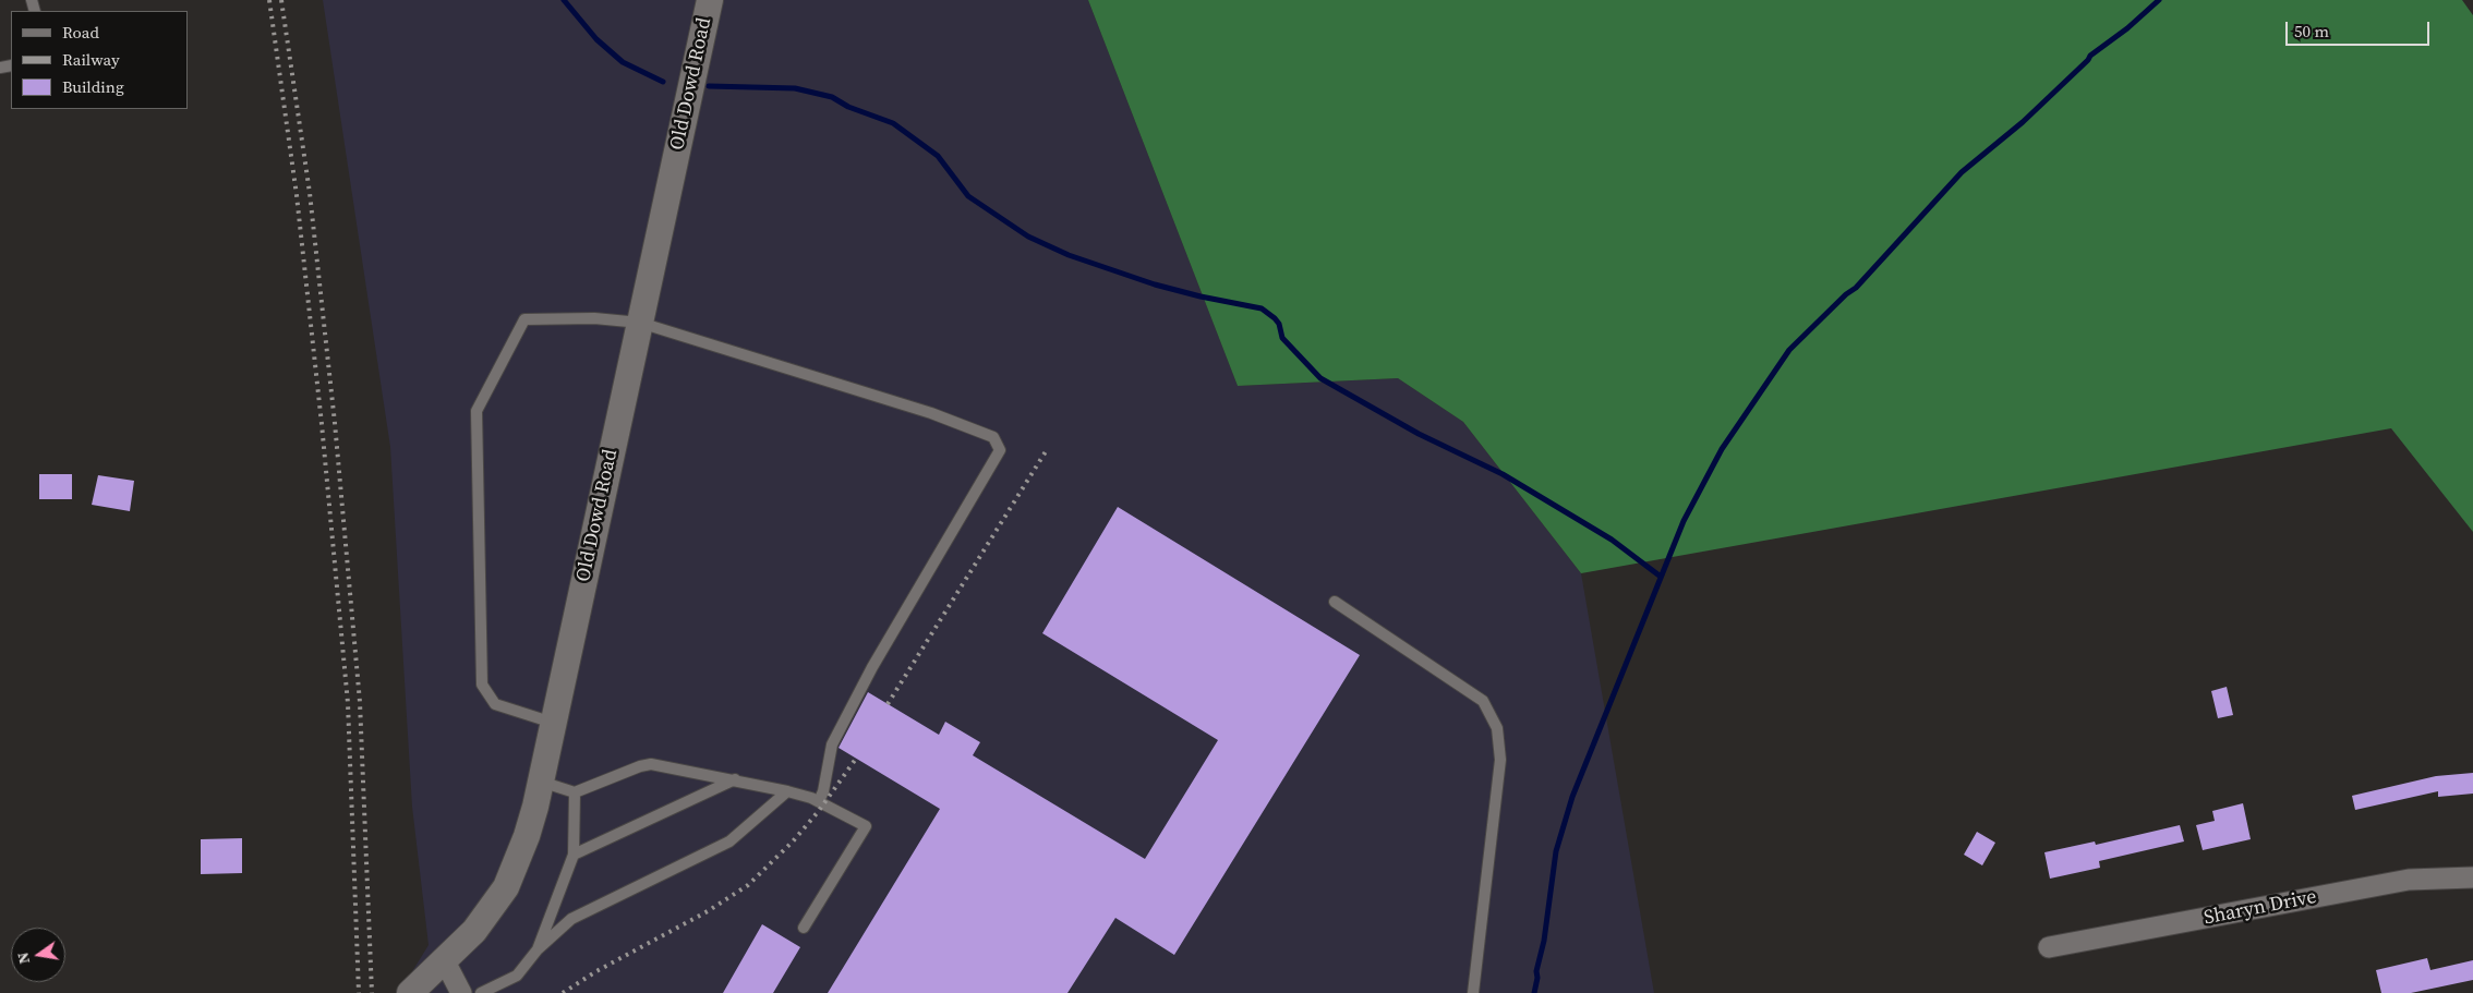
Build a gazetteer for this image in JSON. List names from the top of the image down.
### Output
{
  "streets": {
    "street": ["Old Dowd Road", "Sharyn Drive"]
  },
  "legend": ["Road", "Railway", "Building"],
  "scale_bar": "50 m",
  "north": "left"
}
